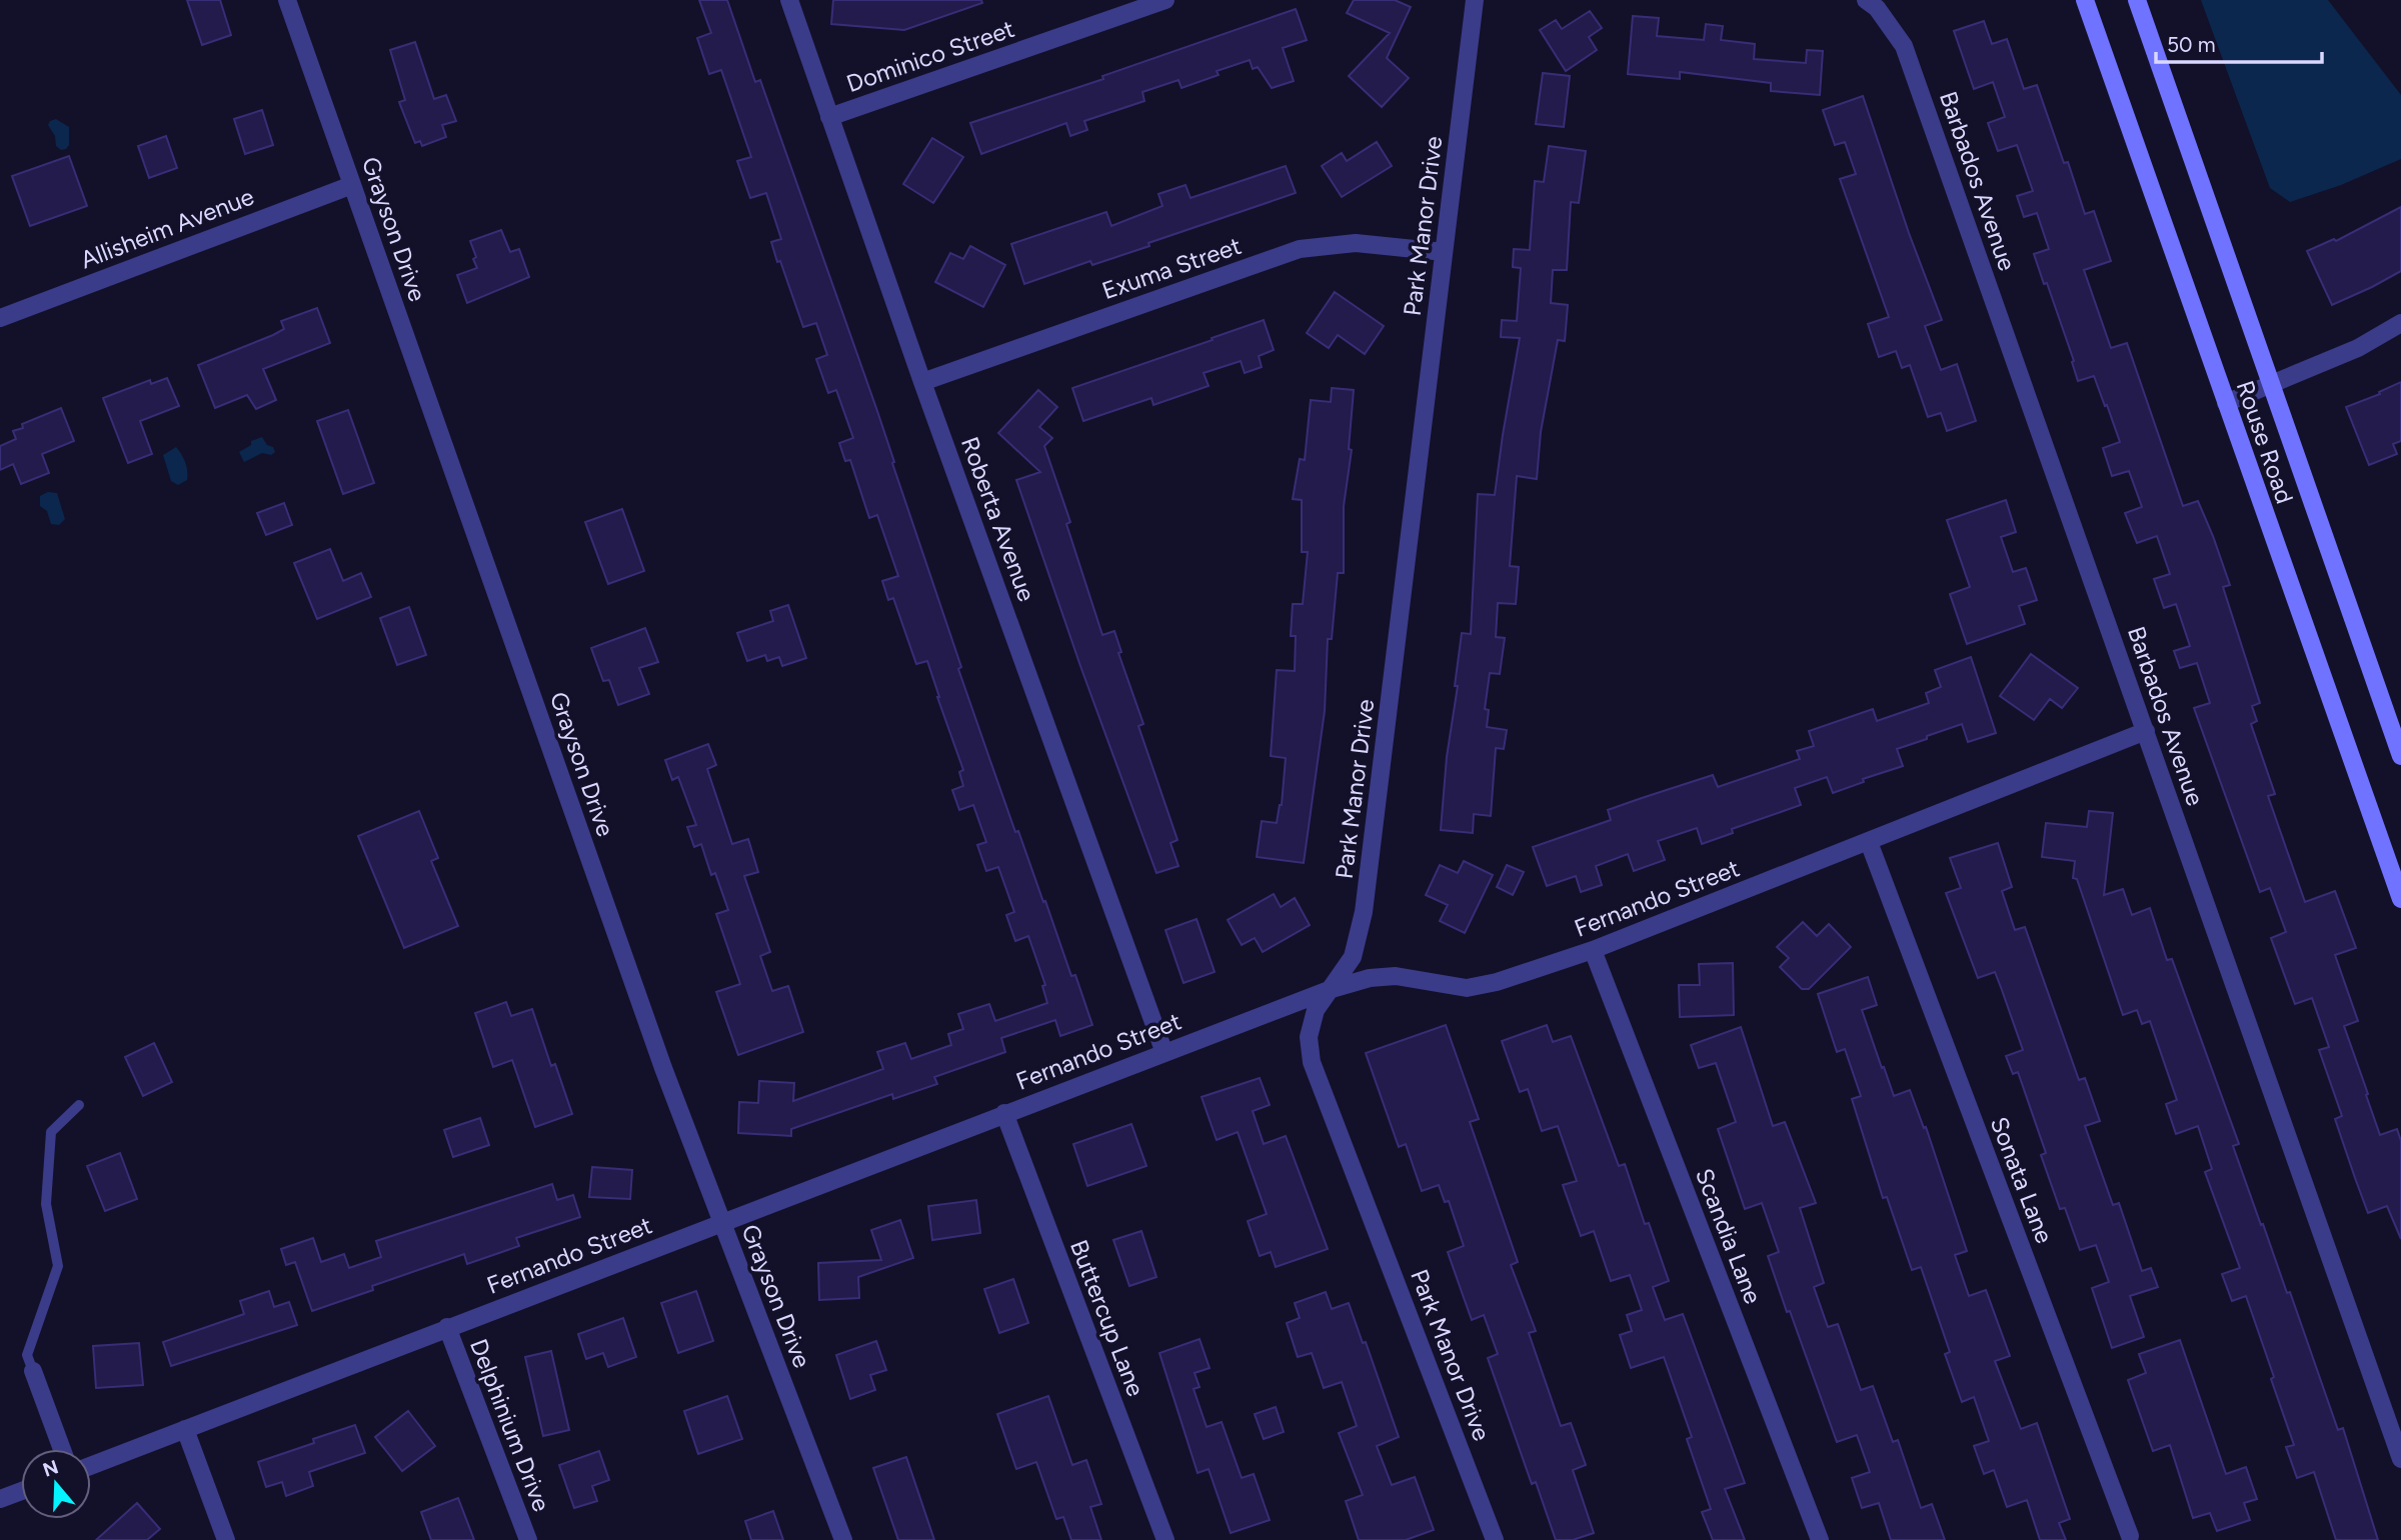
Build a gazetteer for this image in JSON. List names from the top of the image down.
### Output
{
  "streets": {
    "street": [
      "Dominico Street",
      "Barbados Avenue",
      "Park Manor Drive",
      "Allisheim Avenue",
      "Grayson Drive",
      "Exuma Street",
      "Rouse Road",
      "Roberta Avenue",
      "Fernando Street",
      "Sonata Lane",
      "Scandia Lane",
      "Buttercup Lane",
      "Delphinium Drive"
    ]
  },
  "crossings": [
    ["Dominico Street", "Roberta Avenue"],
    ["Barbados Avenue", "Fernando Street"],
    ["Park Manor Drive", "Exuma Street"],
    ["Park Manor Drive", "Fernando Street"],
    ["Allisheim Avenue", "Grayson Drive"],
    ["Grayson Drive", "Fernando Street"],
    ["Exuma Street", "Roberta Avenue"],
    ["Roberta Avenue", "Fernando Street"],
    ["Fernando Street", "Sonata Lane"],
    ["Fernando Street", "Scandia Lane"],
    ["Fernando Street", "Buttercup Lane"],
    ["Fernando Street", "Delphinium Drive"]
  ],
  "scale_bar": "50 m",
  "north": "top"
}
